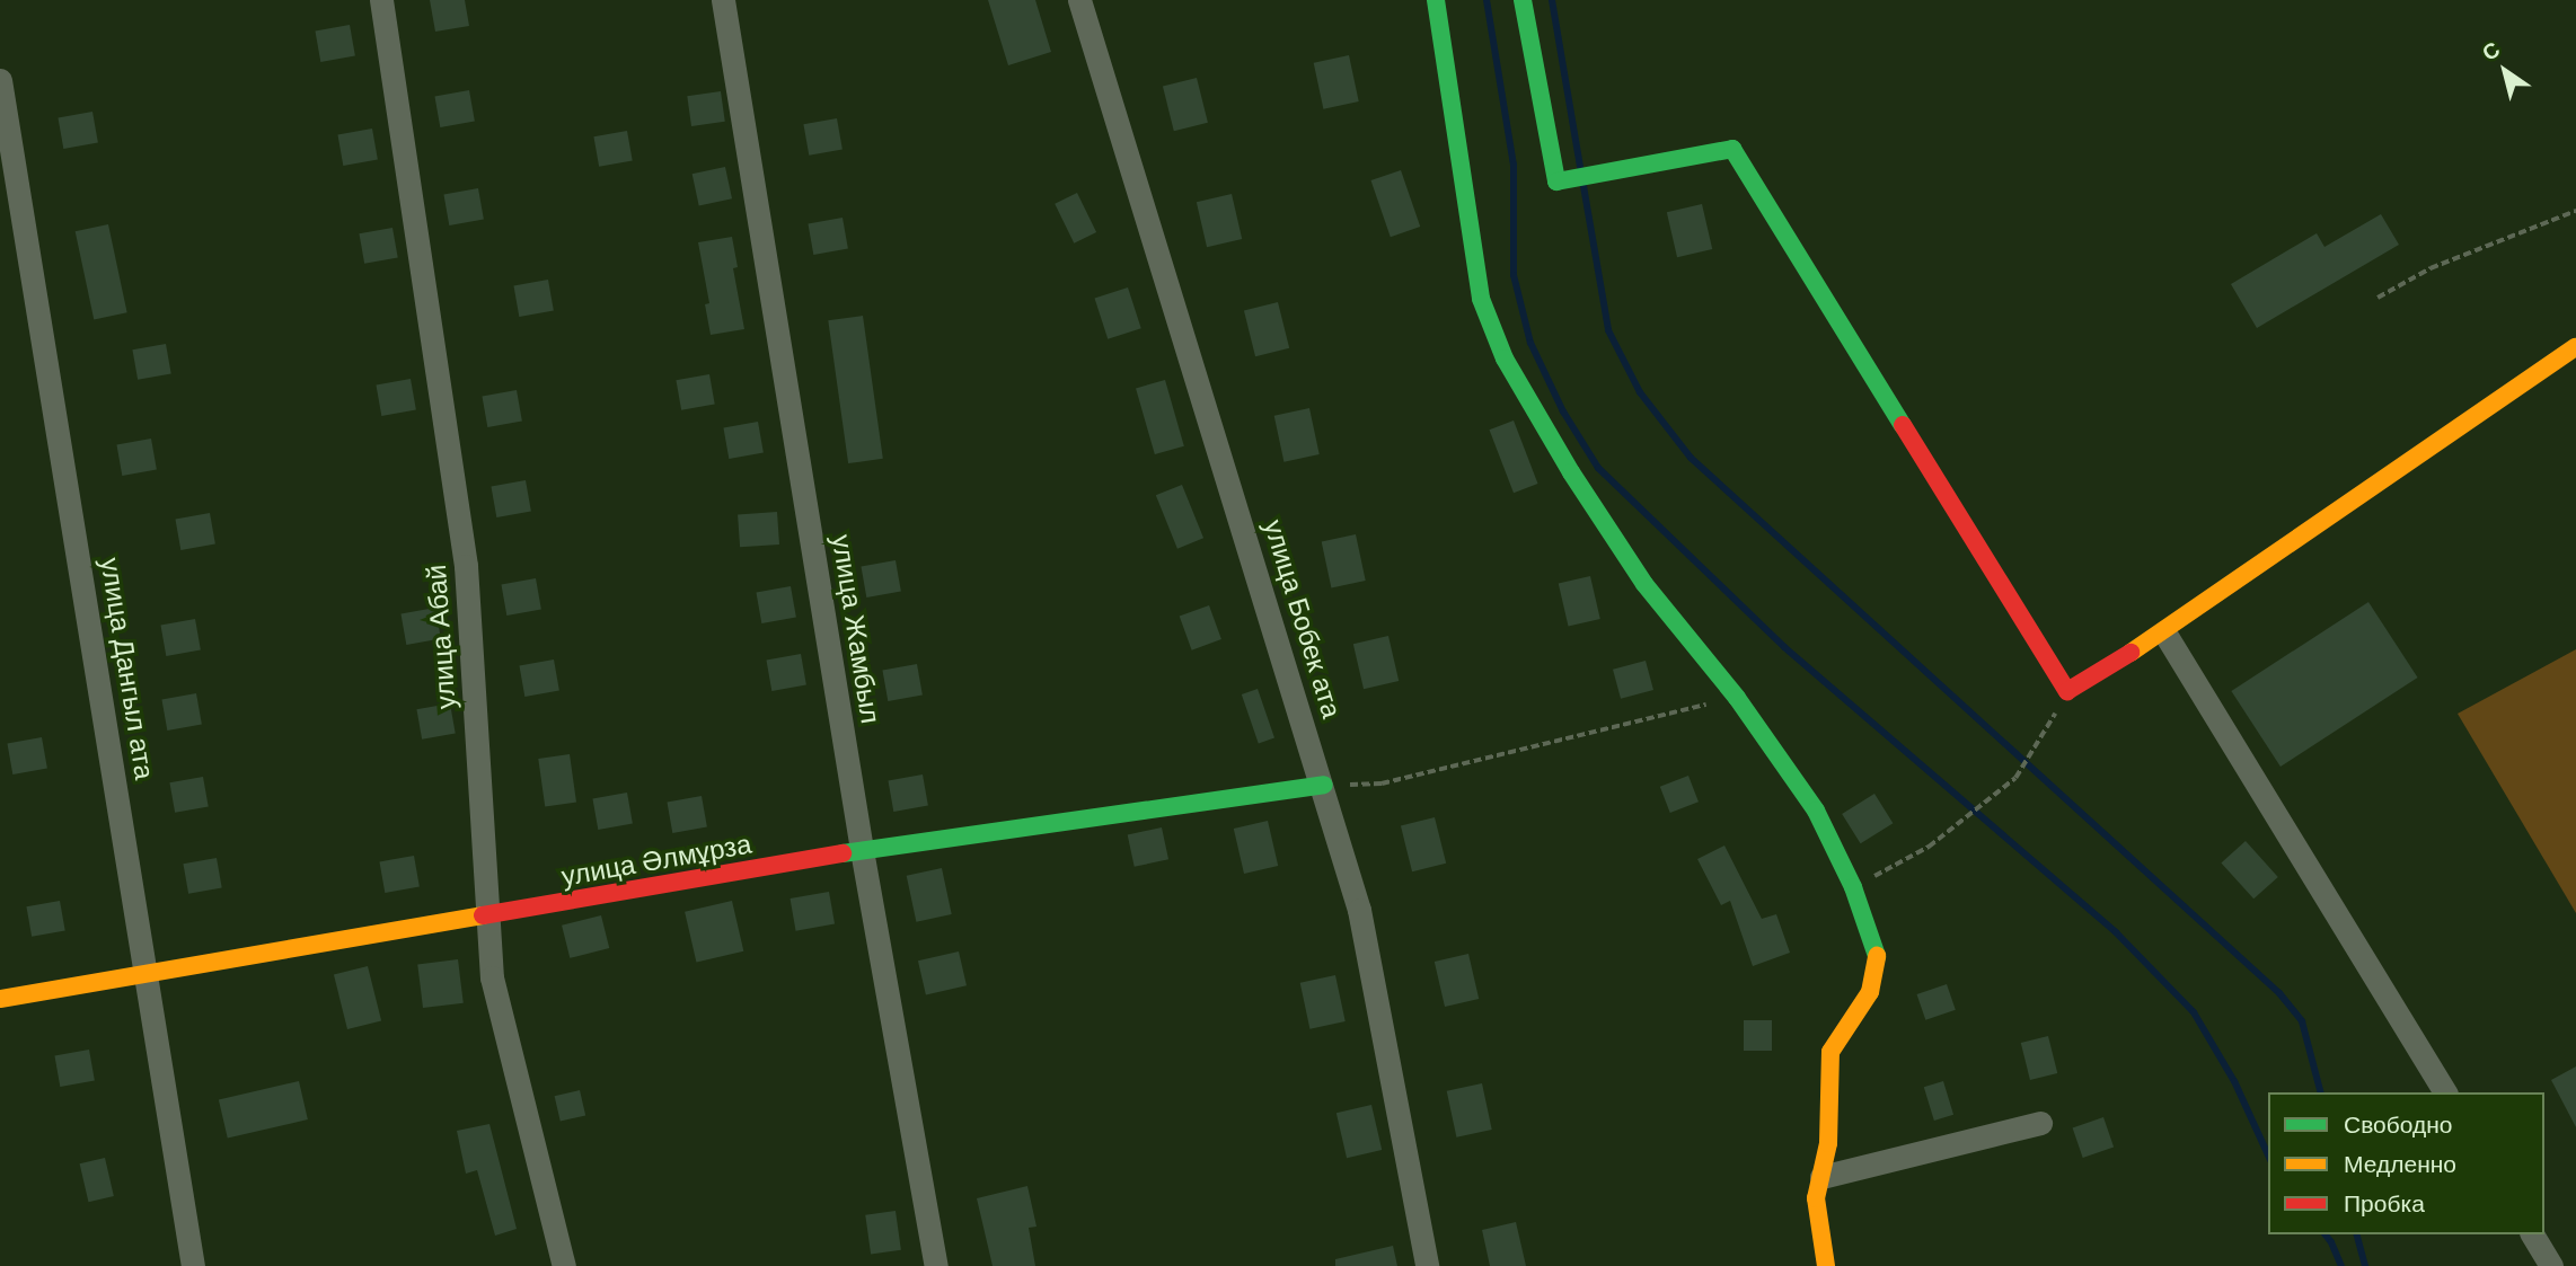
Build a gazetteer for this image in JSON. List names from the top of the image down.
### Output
{
  "streets": {
    "street": [
      "улица Бобек ата",
      "улица Жамбыл",
      "улица Абай",
      "улица Дангыл ата",
      "улица Әлмұрза"
    ]
  },
  "crossings": [
    ["улица Бобек ата", "улица Әлмұрза"],
    ["улица Жамбыл", "улица Әлмұрза"],
    ["улица Абай", "улица Әлмұрза"],
    ["улица Дангыл ата", "улица Әлмұрза"]
  ],
  "legend": ["Свободно", "Медленно", "Пробка"],
  "north": "top left"
}
